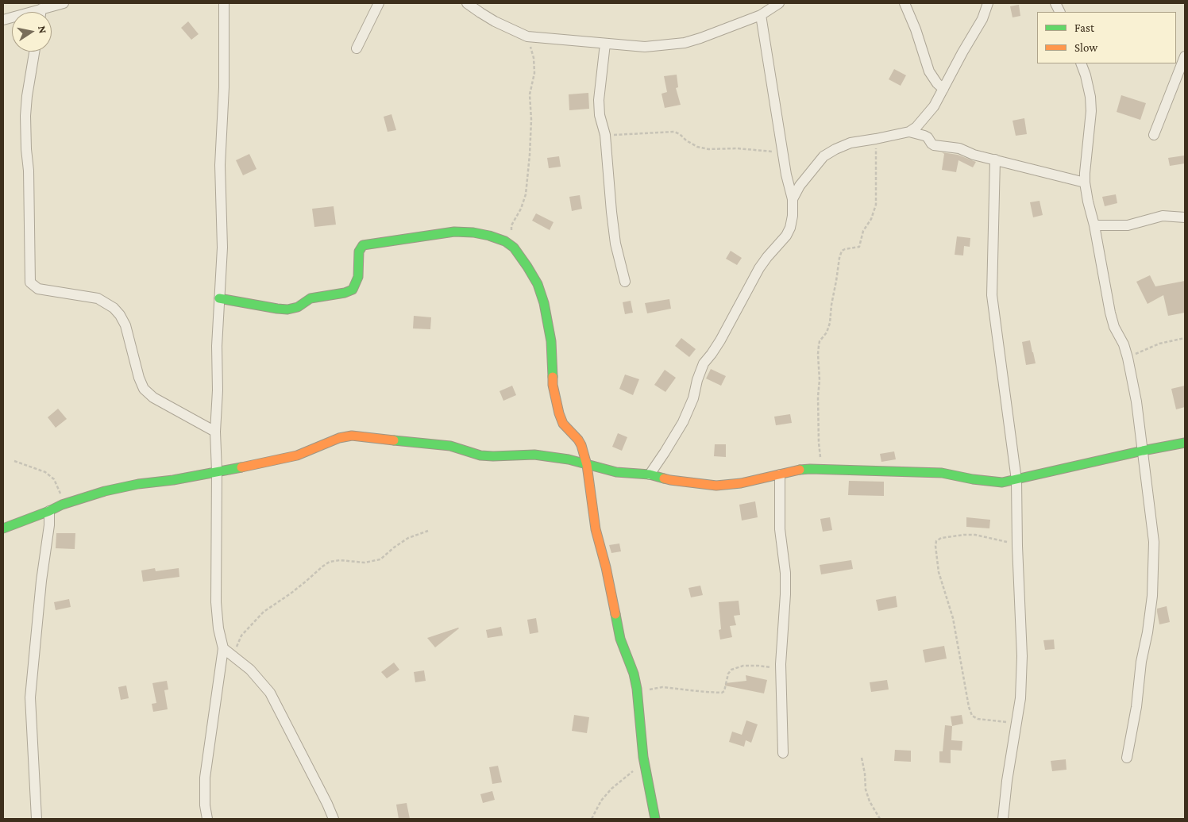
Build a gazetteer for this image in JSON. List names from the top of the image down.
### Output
{
  "legend": ["Fast", "Slow"],
  "north": "right"
}
